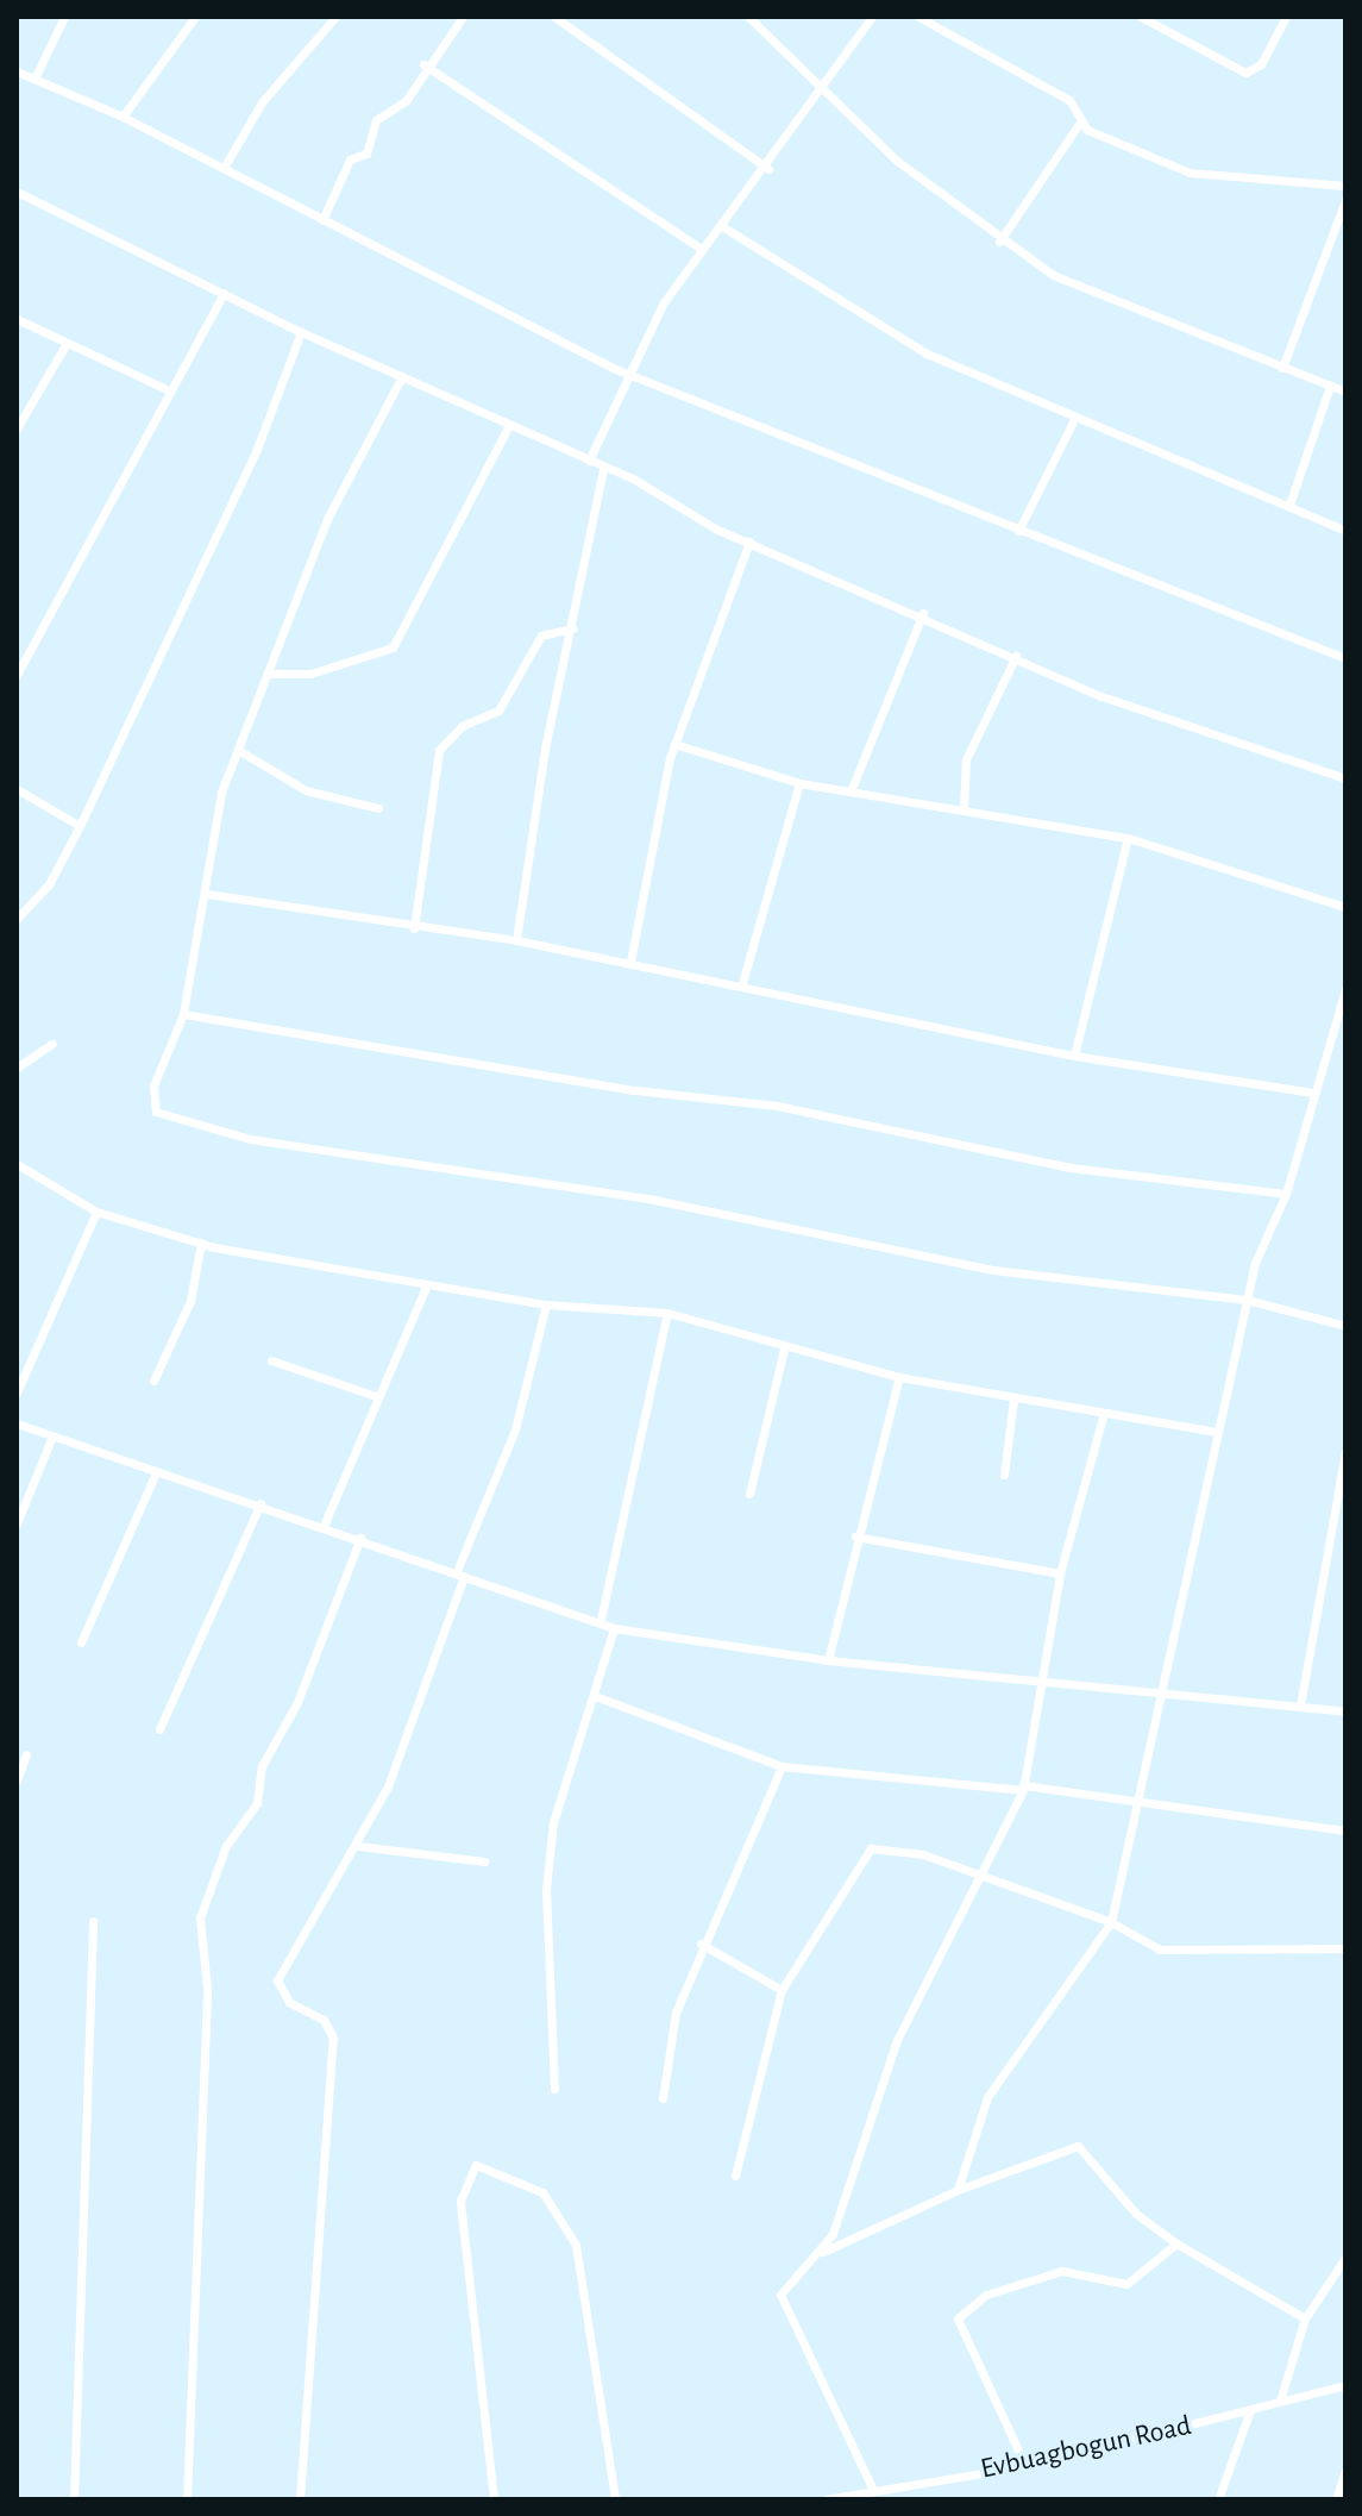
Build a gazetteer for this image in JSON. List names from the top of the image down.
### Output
{
  "streets": {
    "street": ["Evbuagbogun Road"]
  }
}
